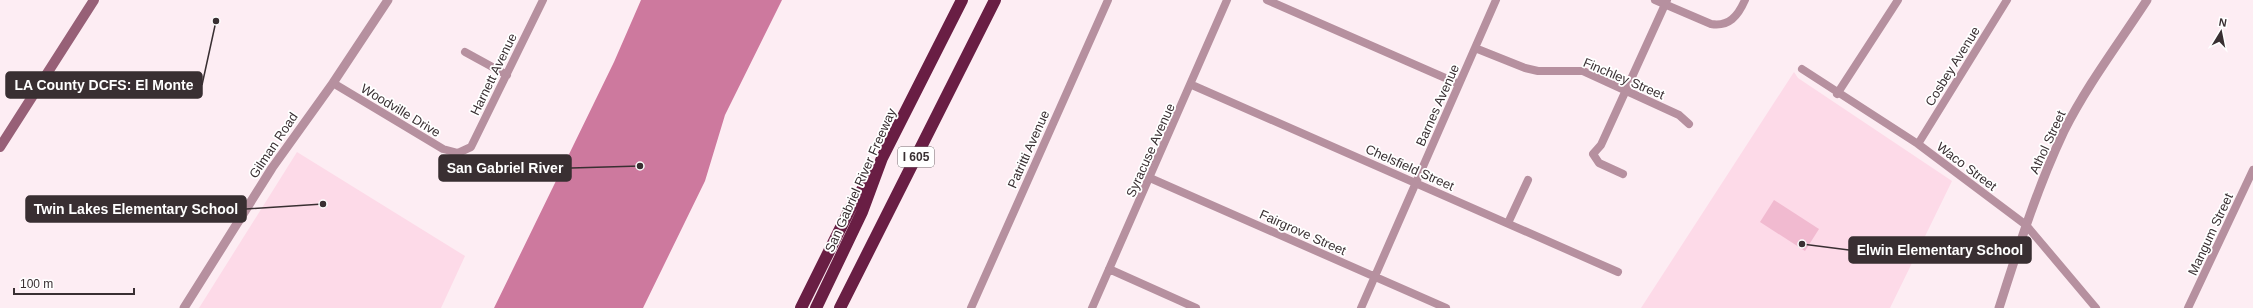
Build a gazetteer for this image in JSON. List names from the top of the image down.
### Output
{
  "streets": {
    "highway": ["I 605", "San Gabriel River Freeway"],
    "street": [
      "Cosbey Avenue",
      "Harnett Avenue",
      "Finchley Street",
      "Barnes Avenue",
      "Woodville Drive",
      "Athol Street",
      "Gilman Road",
      "Patritti Avenue",
      "Syracuse Avenue",
      "Waco Street",
      "Chelsfield Street",
      "Fairgrove Street",
      "Mangum Street"
    ]
  },
  "crossings": [
    ["Cosbey Avenue", "Waco Street"],
    ["Harnett Avenue", "Woodville Drive"],
    ["Finchley Street", "Barnes Avenue"],
    ["Barnes Avenue", "Chelsfield Street"],
    ["Barnes Avenue", "Fairgrove Street"],
    ["Woodville Drive", "Gilman Road"],
    ["Athol Street", "Waco Street"],
    ["Syracuse Avenue", "Chelsfield Street"],
    ["Syracuse Avenue", "Fairgrove Street"]
  ],
  "places": [
    "LA County DCFS: El Monte",
    "San Gabriel River",
    "Twin Lakes Elementary School",
    "Elwin Elementary School"
  ],
  "scale_bar": "100 m",
  "north": "top"
}
